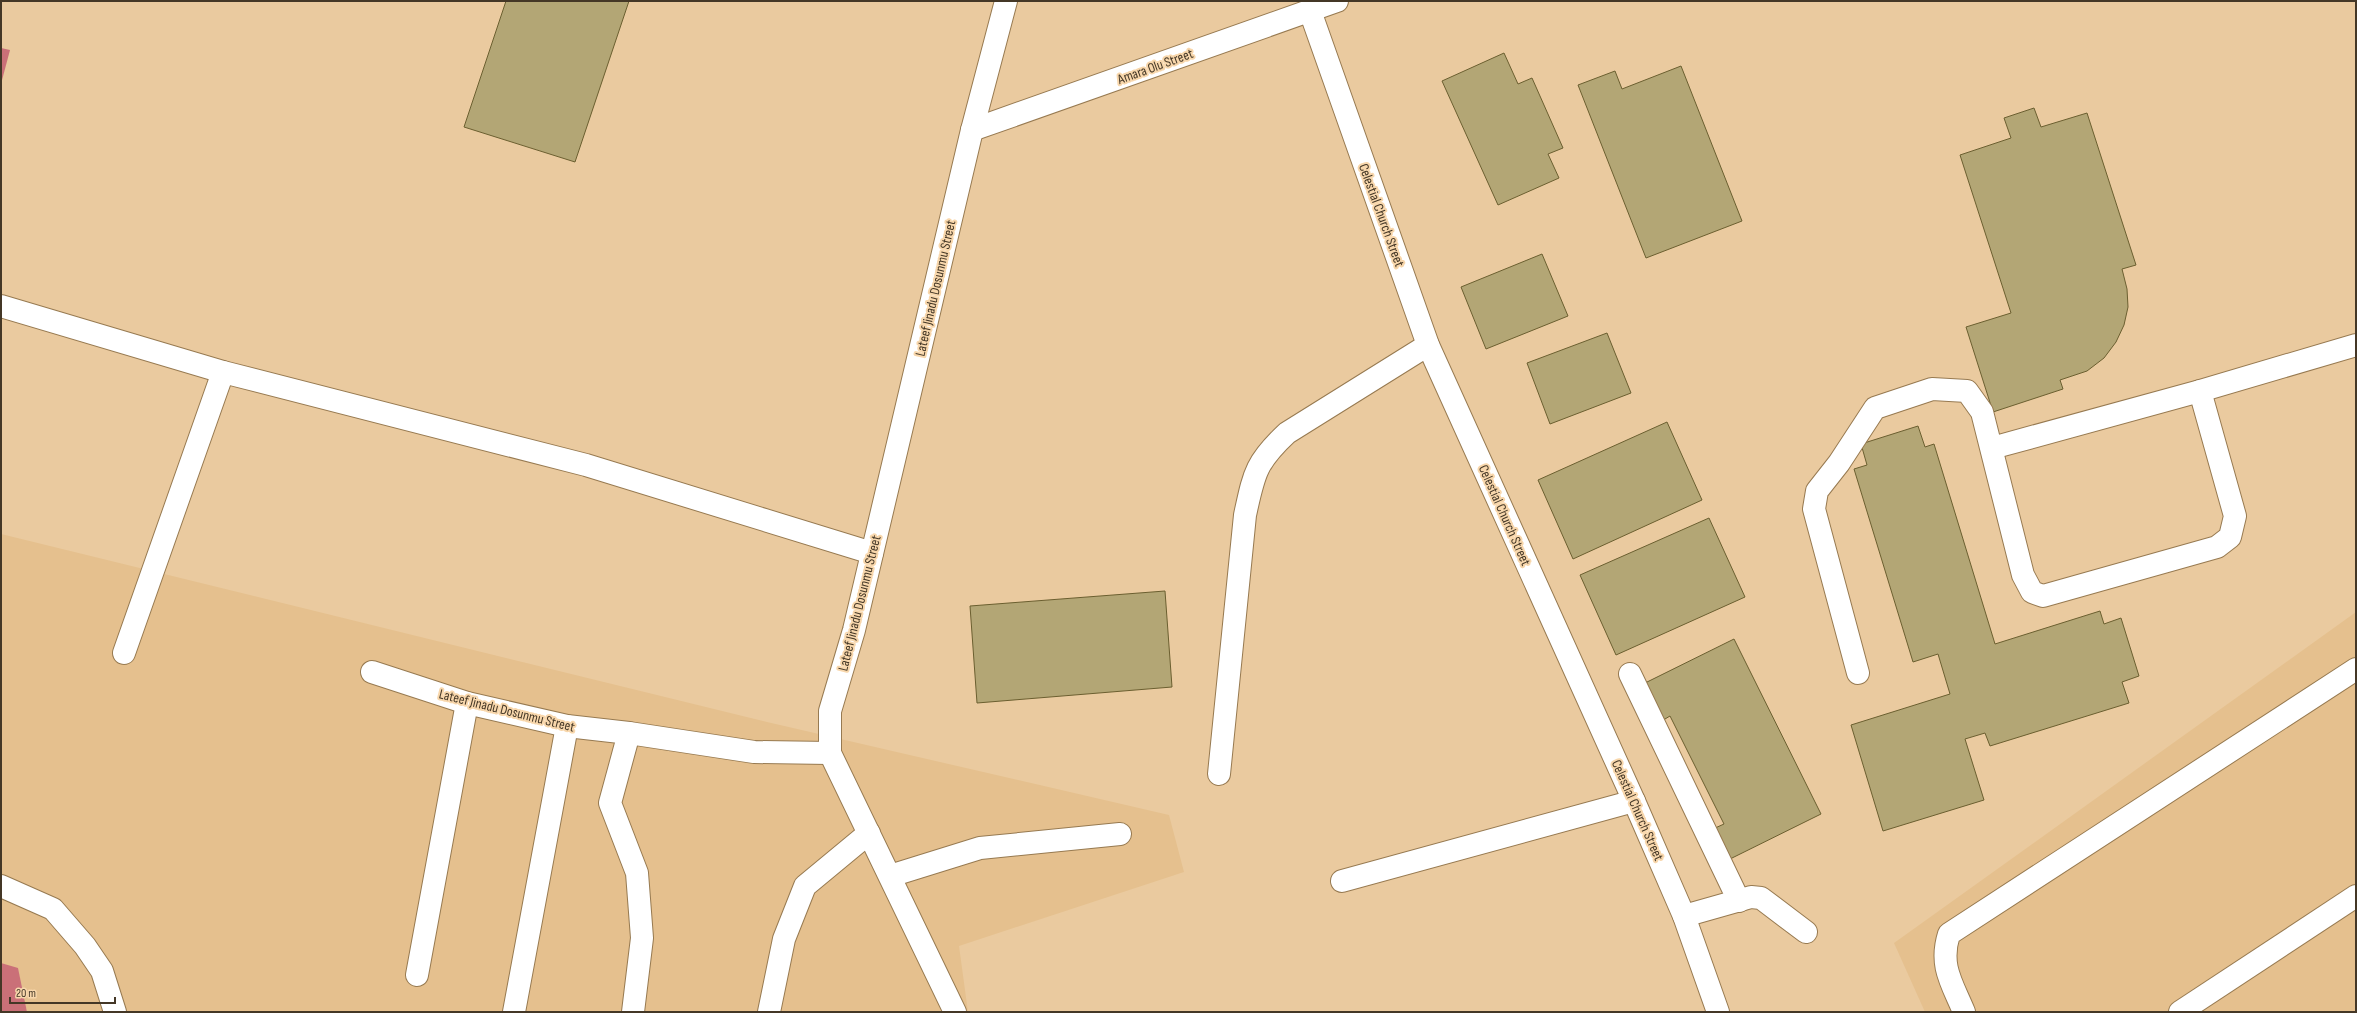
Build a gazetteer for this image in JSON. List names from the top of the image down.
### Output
{
  "streets": {
    "street": ["Amara Olu Street", "Celestial Church Street", "Lateef Jinadu Dosunmu Street"]
  },
  "crossings": [
    ["Amara Olu Street", "Celestial Church Street"],
    ["Amara Olu Street", "Lateef Jinadu Dosunmu Street"]
  ],
  "scale_bar": "20 m"
}
